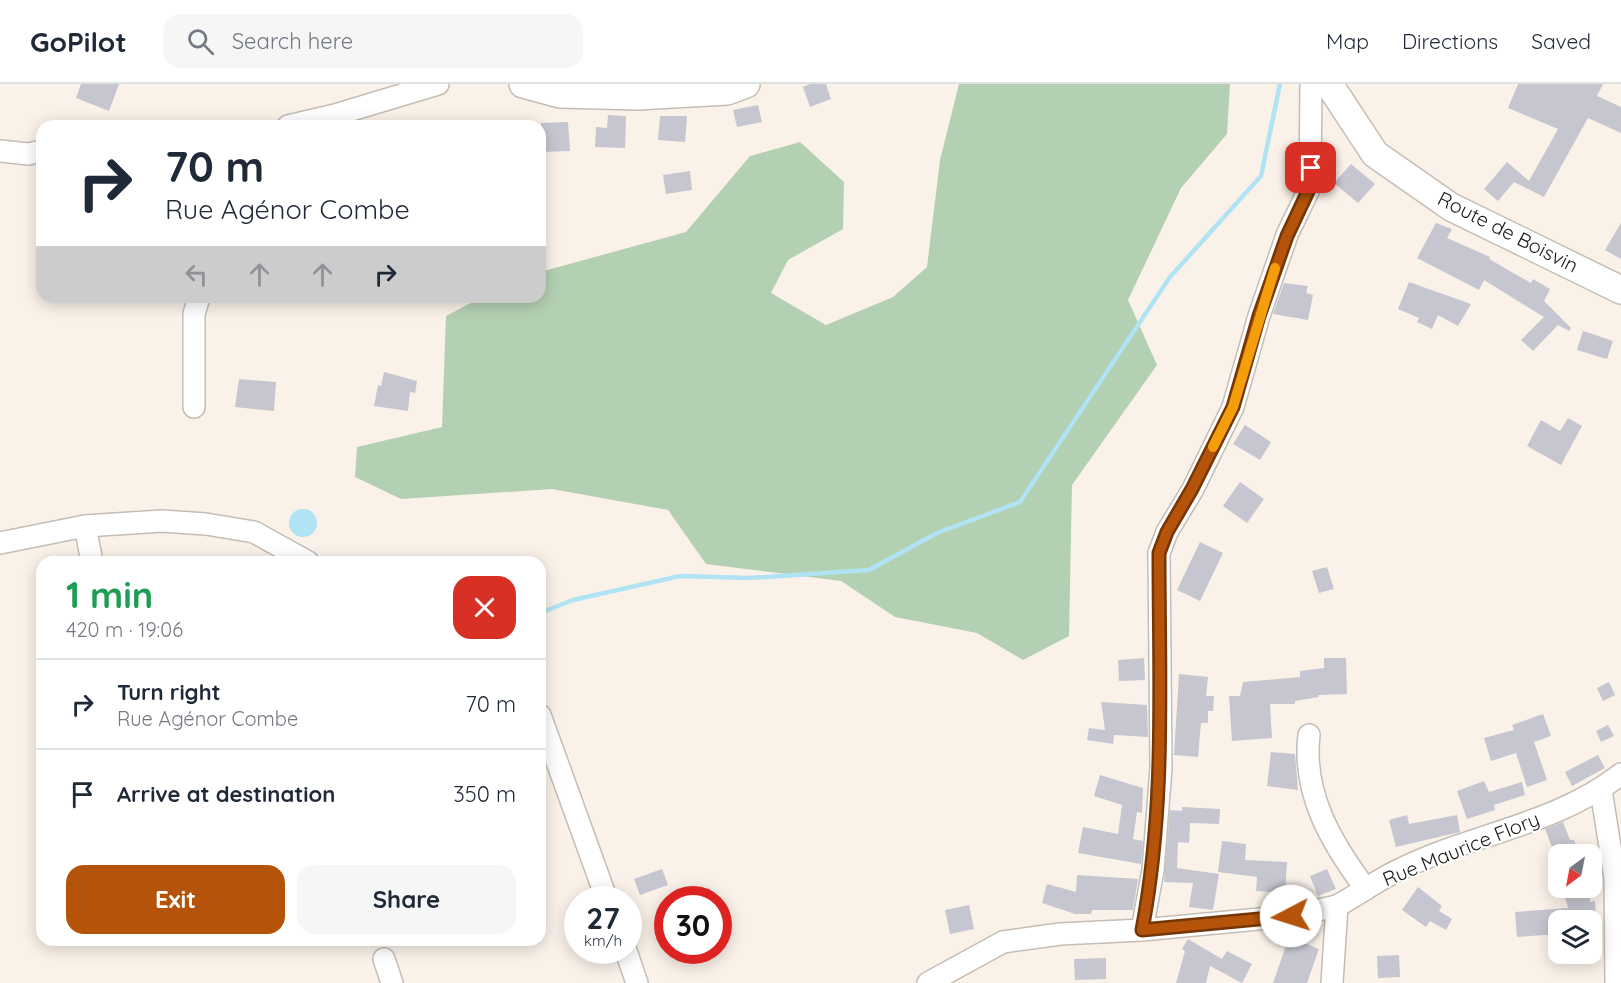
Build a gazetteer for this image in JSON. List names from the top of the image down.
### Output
{
  "streets": {
    "main road": ["Route de Boisvin"],
    "street": ["Rue Maurice Flory"]
  },
  "north": "bottom left",
  "page": {
    "header": "GoPilot",
    "search": "Search here",
    "nav": ["Map", "Directions", "Saved"],
    "turn": ["70 m", "Rue Agénor Combe"],
    "heading": ["1 min", "420 m · 19:06"],
    "list": [
      {
        "name": "Turn right",
        "note": "Rue Agénor Combe",
        "value": "70 m"
      },
      {
        "name": "Arrive at destination",
        "value": "350 m"
      }
    ],
    "buttons": ["Exit", "Share"],
    "speed": "27 km/h",
    "limit": "30"
  }
}
